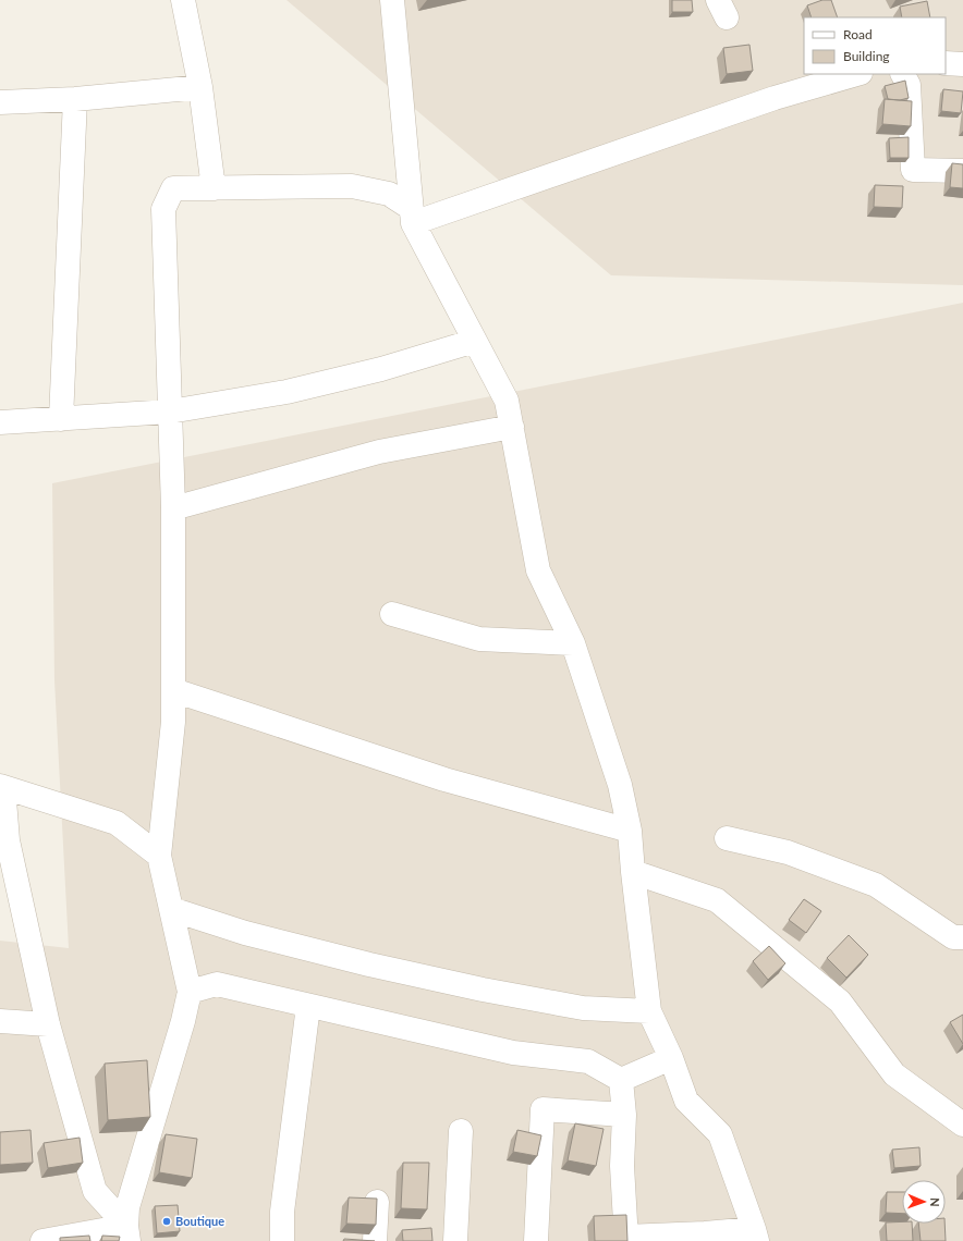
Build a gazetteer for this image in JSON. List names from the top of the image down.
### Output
{
  "places": ["Boutique"],
  "legend": ["Road", "Building"],
  "north": "right"
}
